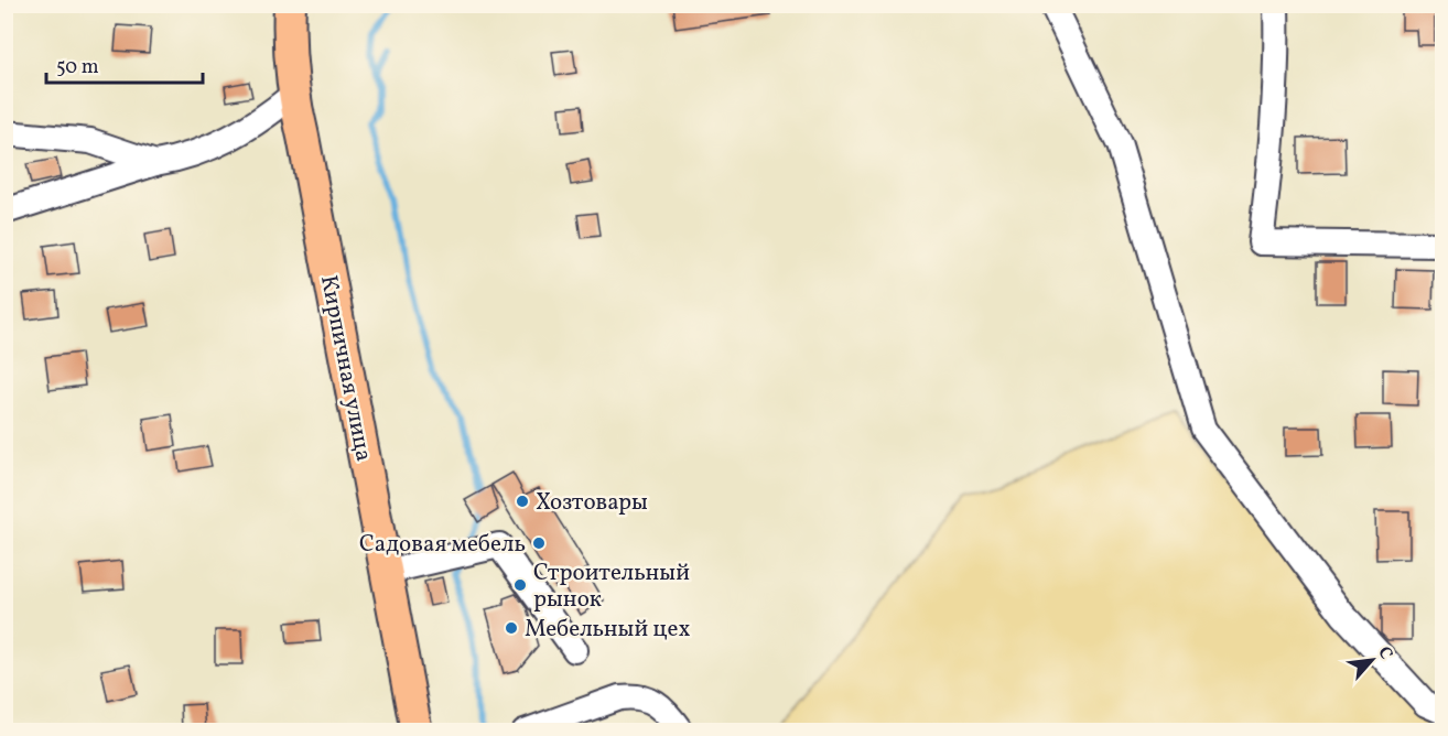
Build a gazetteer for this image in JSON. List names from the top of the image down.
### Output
{
  "streets": {
    "main road": ["Кирпичная улица"]
  },
  "places": [
    "Хозтовары",
    "Садовая мебель",
    "Строительный рынок",
    "Мебельный цех"
  ],
  "scale_bar": "50 m",
  "north": "top right"
}
